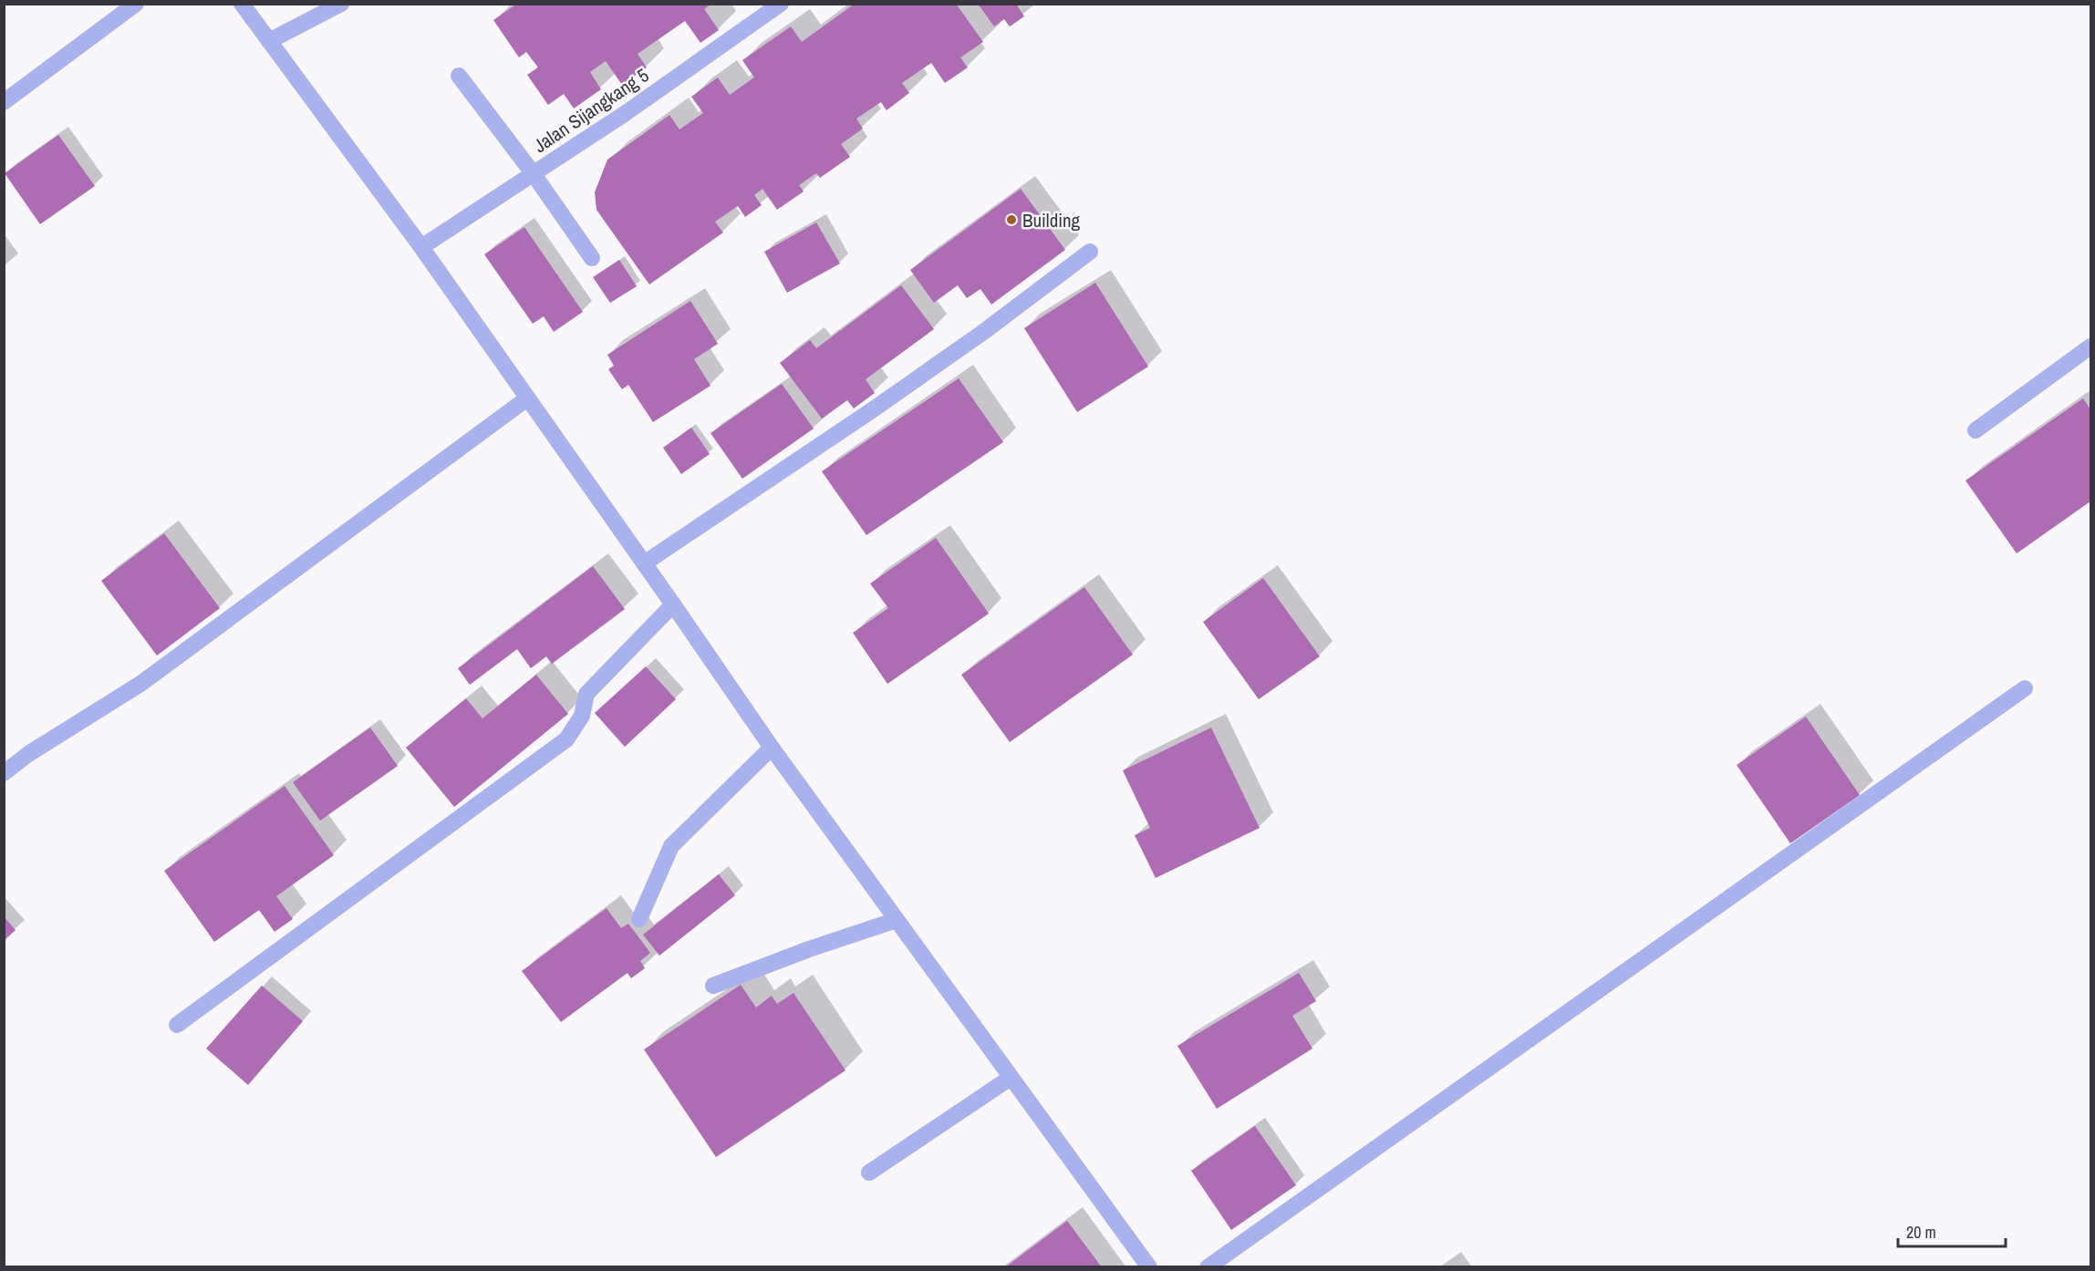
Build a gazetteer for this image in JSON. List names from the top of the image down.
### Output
{
  "streets": {
    "street": ["Jalan Sijangkang 5"]
  },
  "places": ["Building"],
  "scale_bar": "20 m"
}
